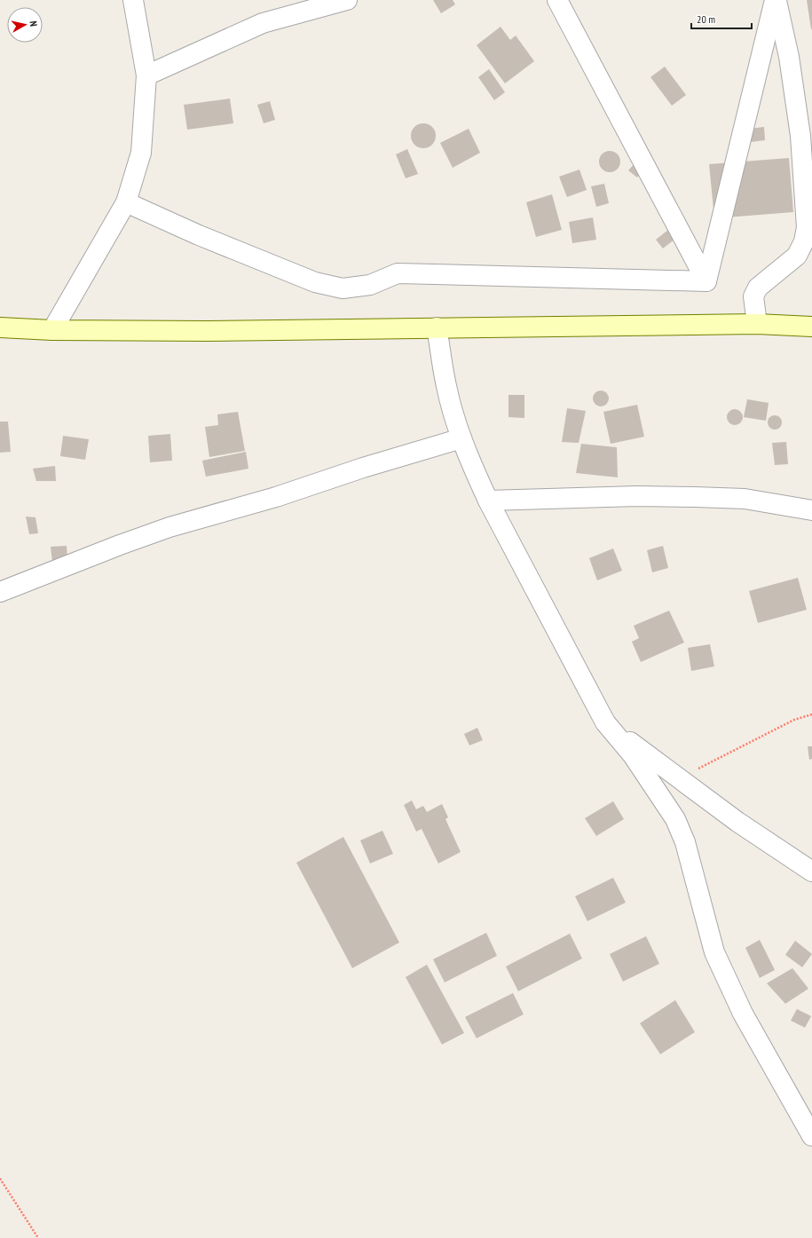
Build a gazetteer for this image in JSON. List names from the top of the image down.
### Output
{
  "scale_bar": "20 m",
  "north": "right"
}
